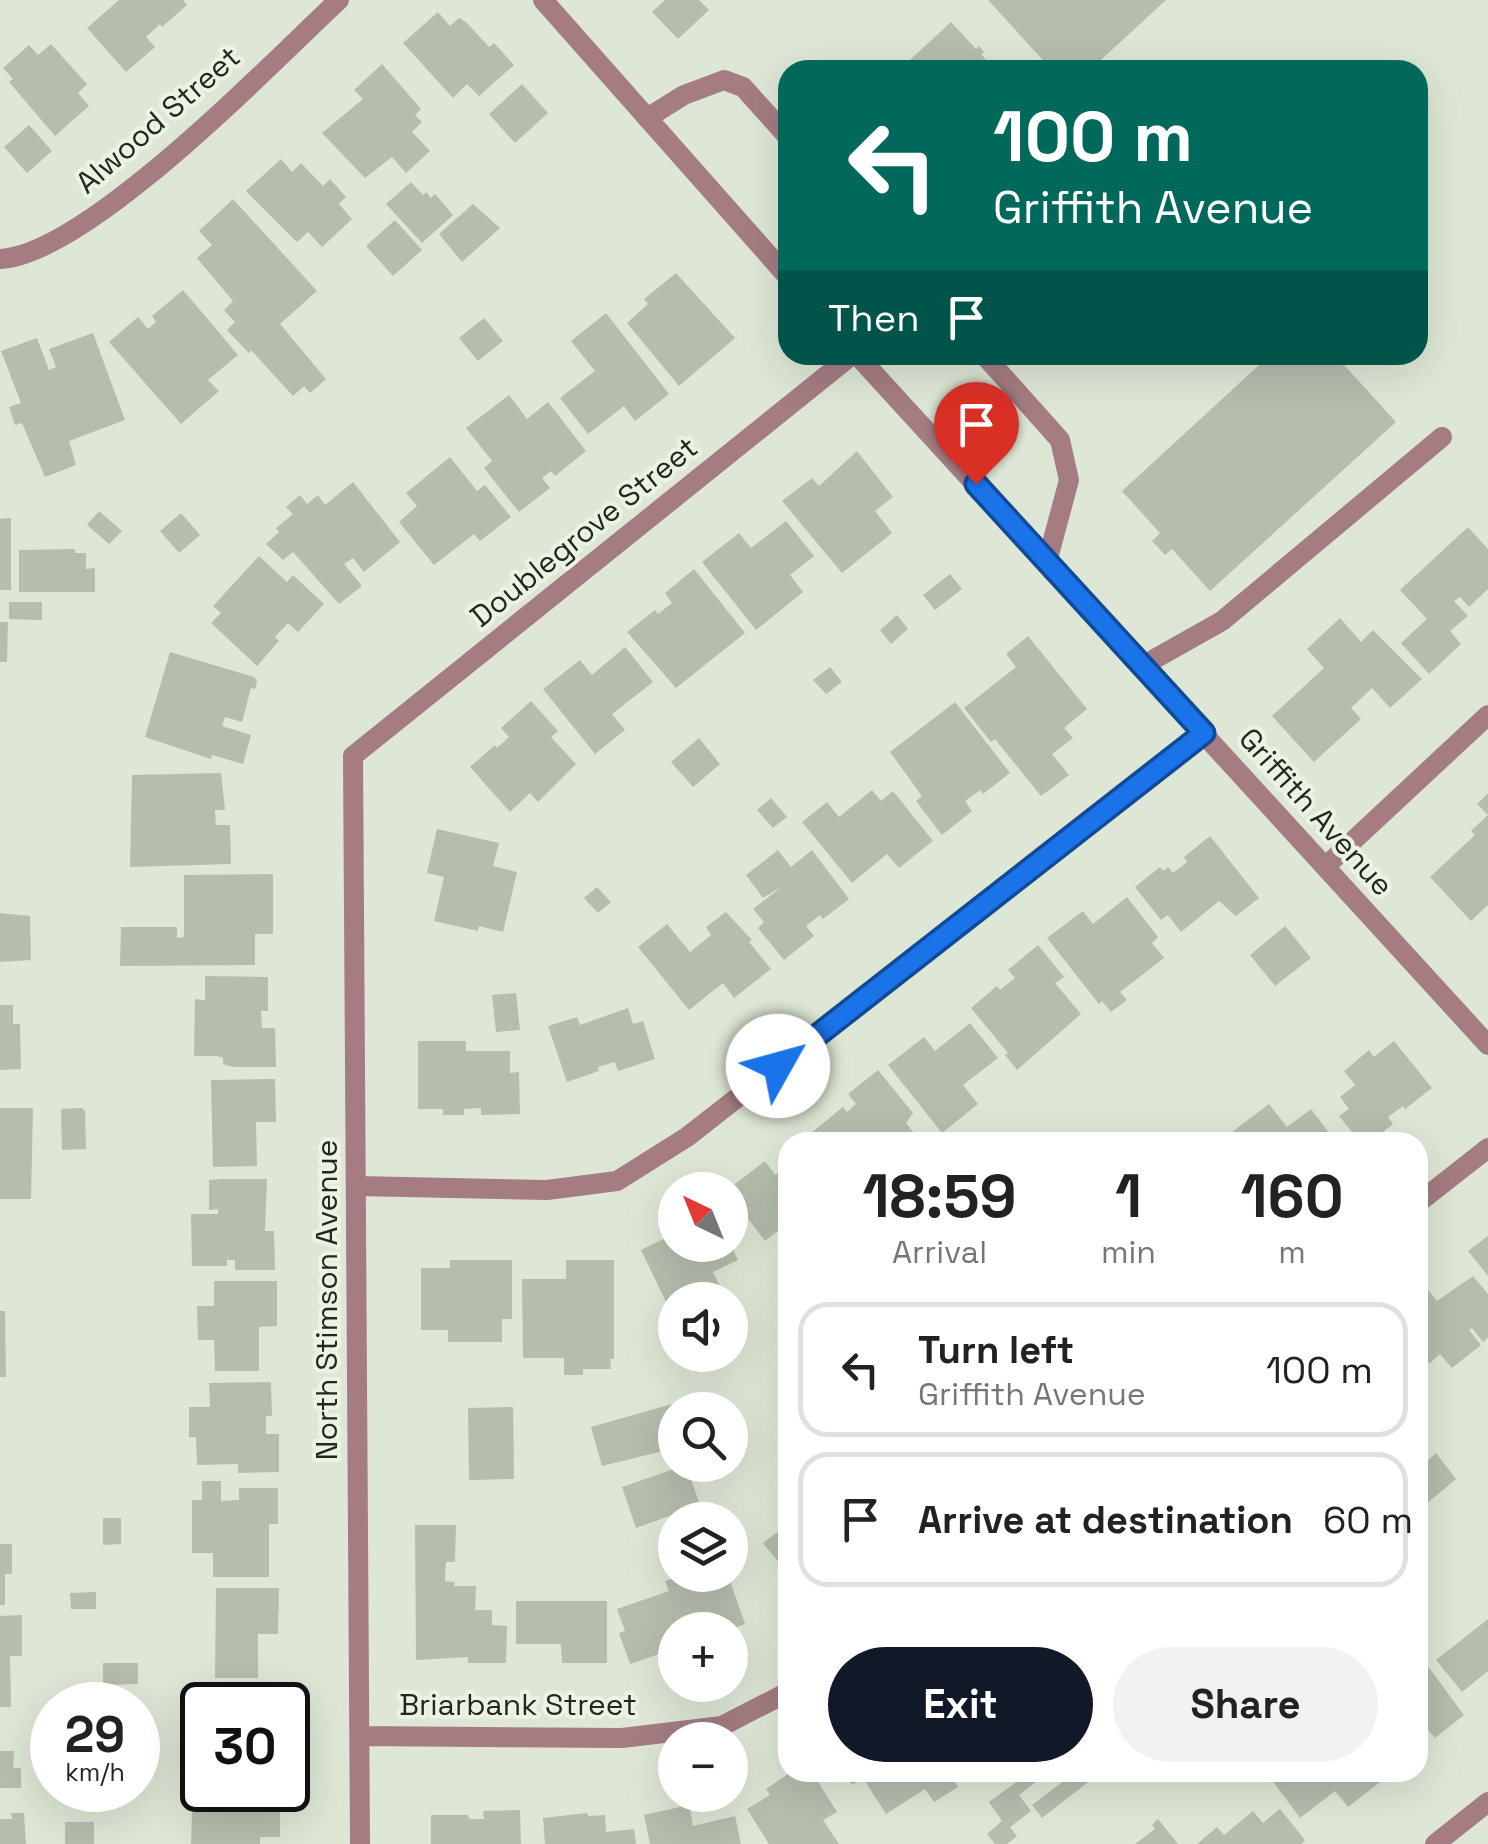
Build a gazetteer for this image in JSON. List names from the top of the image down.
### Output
{
  "streets": {
    "street": [
      "Alwood Street",
      "Doublegrove Street",
      "Griffith Avenue",
      "North Stimson Avenue",
      "Briarbank Street"
    ]
  },
  "crossings": [
    ["Doublegrove Street", "North Stimson Avenue"],
    ["North Stimson Avenue", "Briarbank Street"]
  ],
  "north": "top left",
  "page": {
    "turn": ["100 m", "Griffith Avenue"],
    "then": "Then",
    "eta": [
      "18:59",
      "Arrival",
      "1",
      "min",
      "160",
      "m"
    ],
    "map_buttons": ["+", "−"],
    "list": [
      {
        "name": "Turn left",
        "note": "Griffith Avenue",
        "value": "100 m"
      },
      {
        "name": "Arrive at destination",
        "value": "60 m"
      }
    ],
    "buttons": ["Exit", "Share"],
    "speed": "29 km/h",
    "limit": "30"
  }
}
